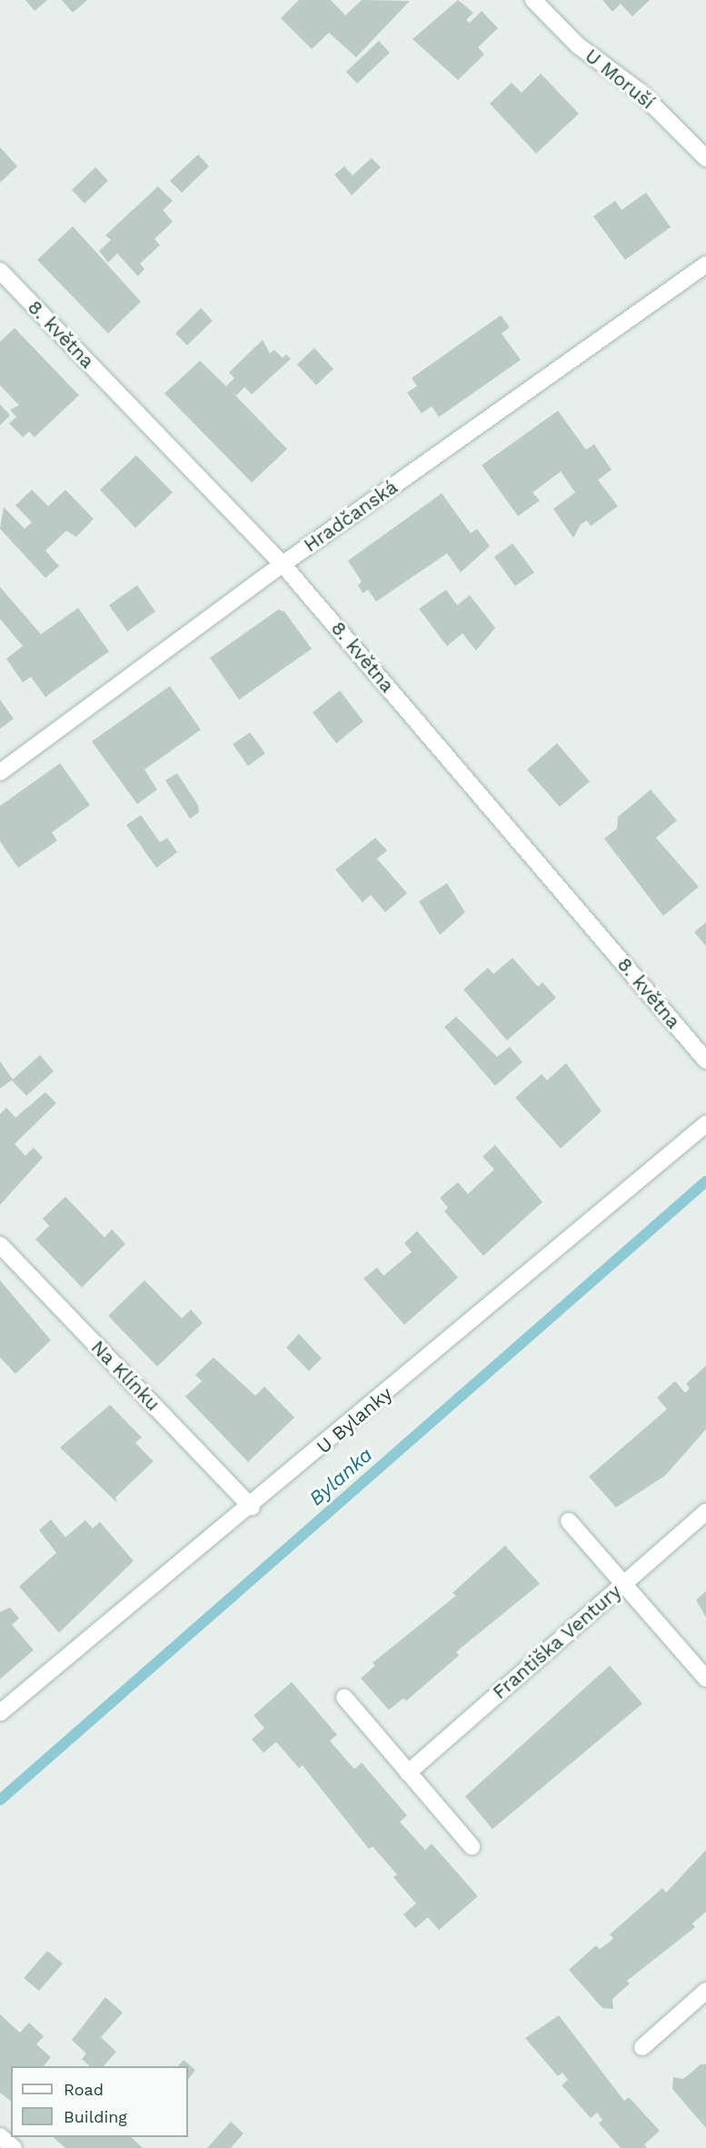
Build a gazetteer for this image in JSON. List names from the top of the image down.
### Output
{
  "streets": {
    "street": [
      "U Moruší",
      "8. května",
      "Hradčanská",
      "Na Klínku",
      "U Bylanky",
      "Františka Ventury"
    ]
  },
  "crossings": [
    ["8. května", "Hradčanská"],
    ["Na Klínku", "U Bylanky"]
  ],
  "water": ["Bylanka"],
  "legend": ["Road", "Building"]
}
